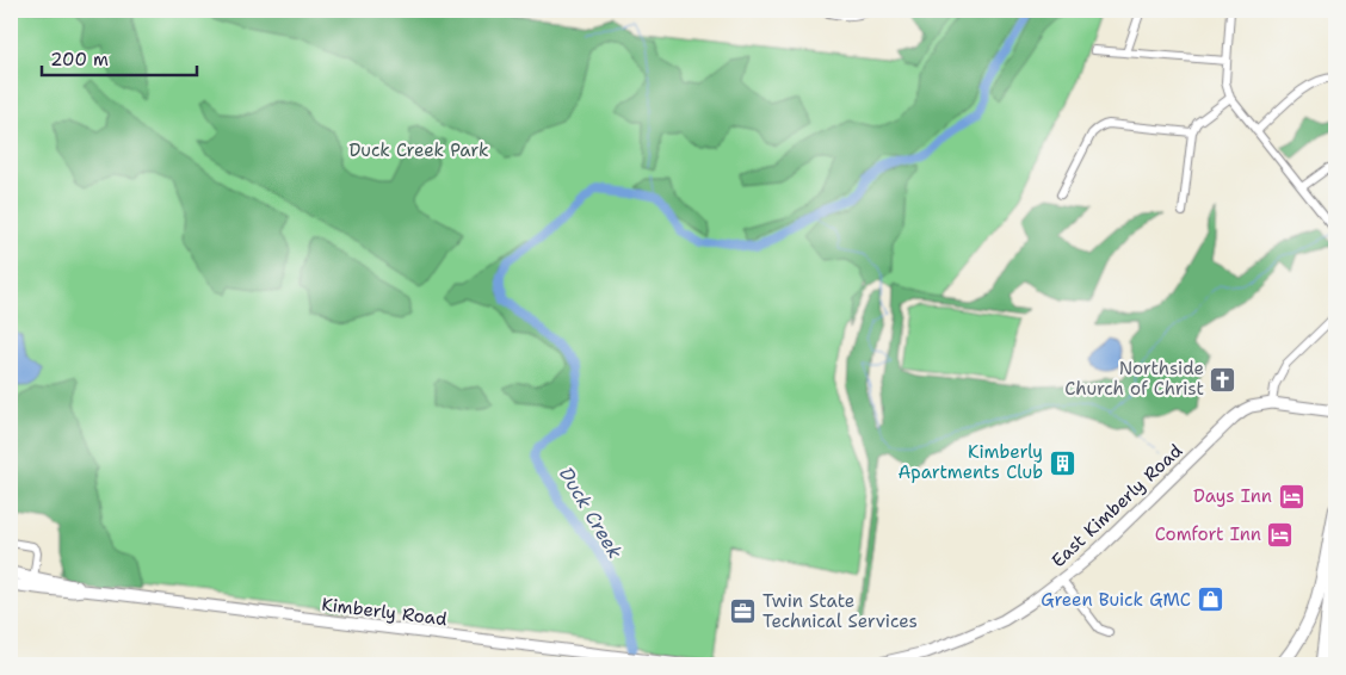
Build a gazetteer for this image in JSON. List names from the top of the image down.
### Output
{
  "streets": {
    "main road": ["East Kimberly Road", "Kimberly Road"]
  },
  "water": ["Duck Creek"],
  "parks": ["Duck Creek Park"],
  "places": {
    "church": ["Northside Church of Christ"],
    "building": ["Kimberly Apartments Club"],
    "hotel": ["Days Inn", "Comfort Inn"],
    "shop": ["Green Buick GMC"],
    "office": ["Twin State Technical Services"]
  },
  "scale_bar": "200 m"
}
